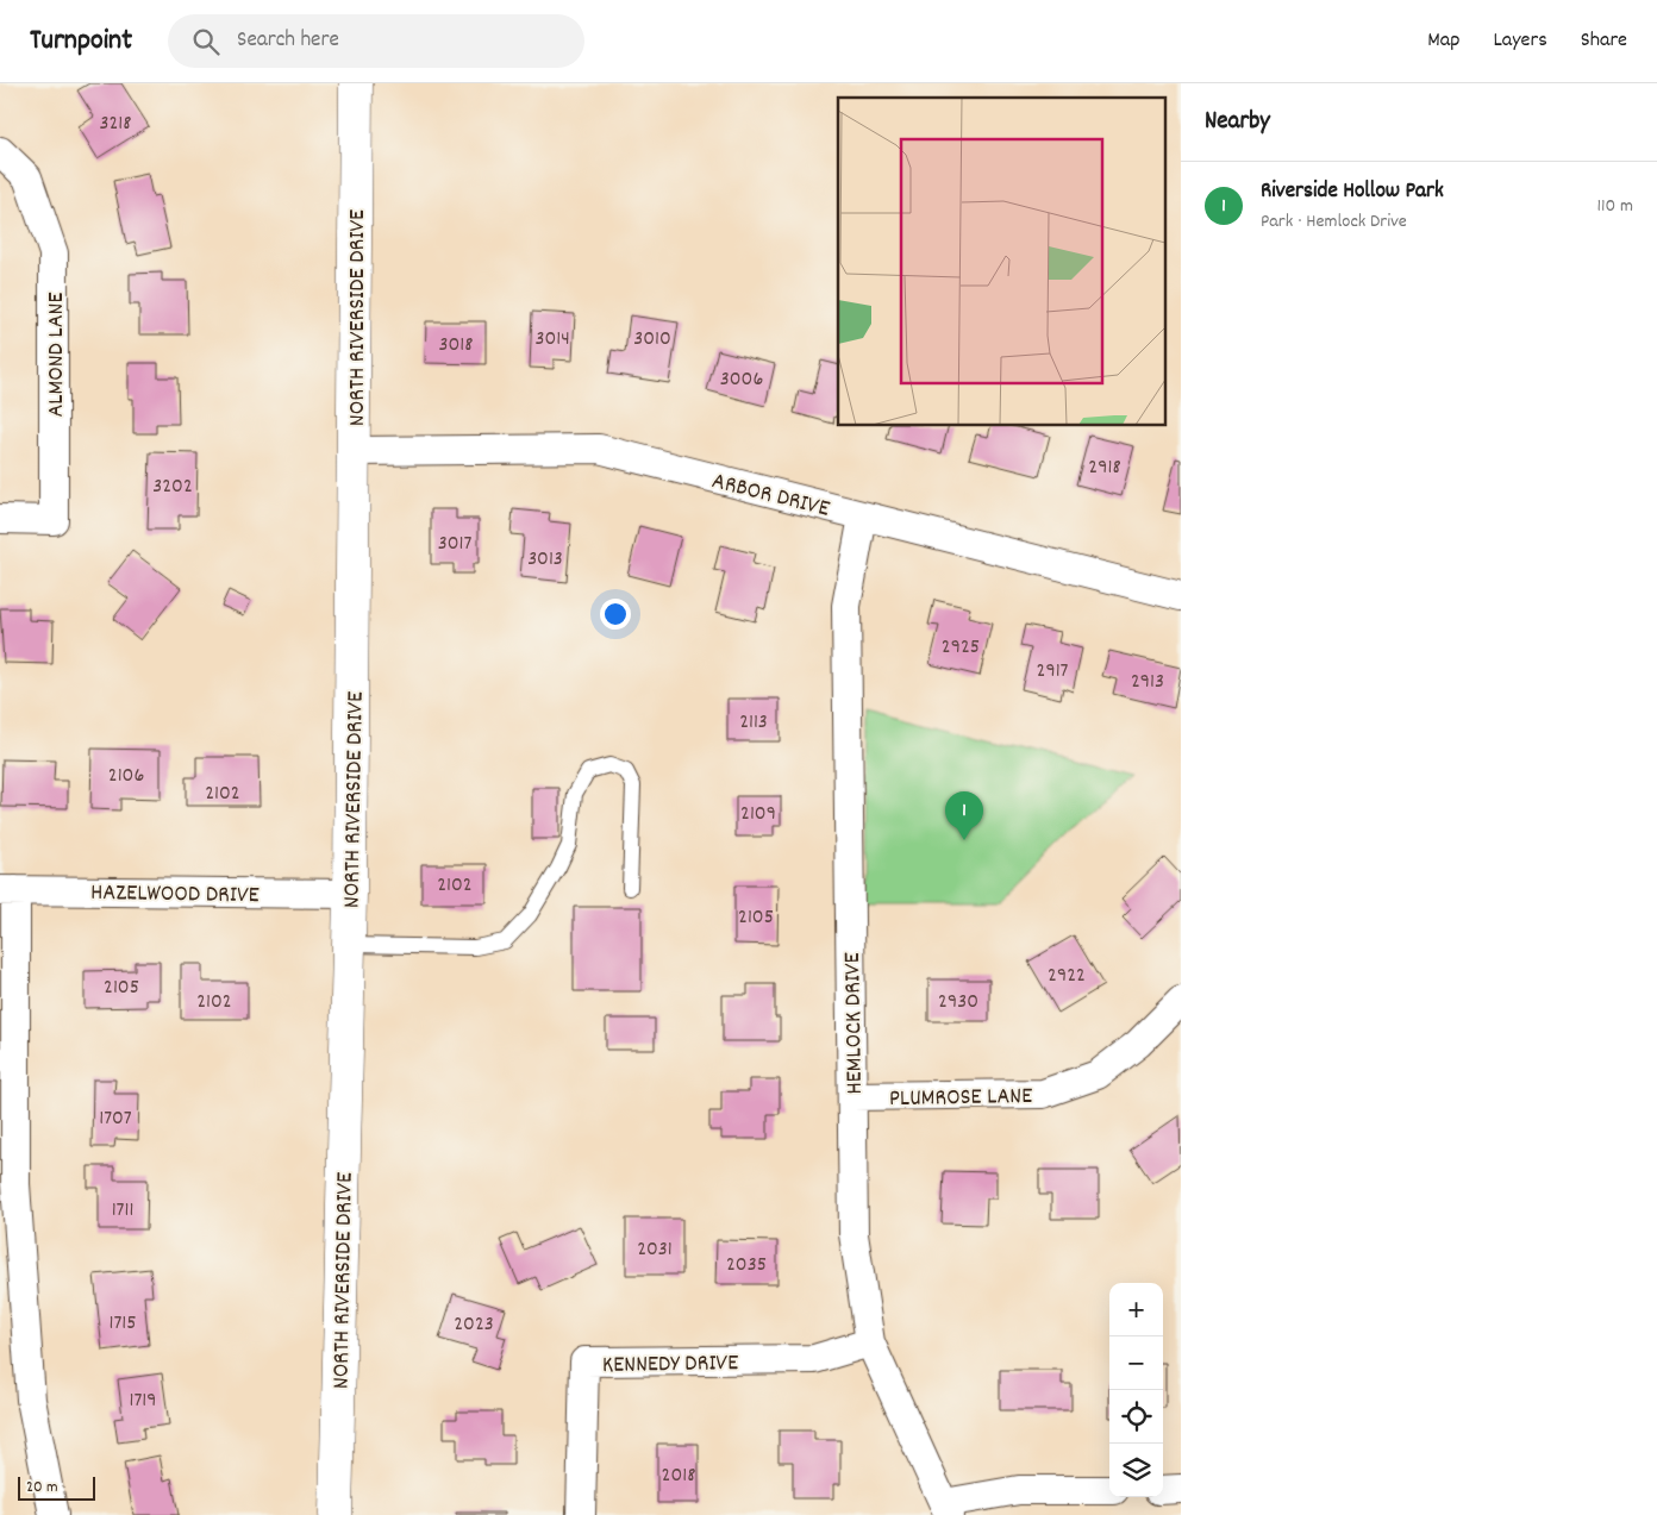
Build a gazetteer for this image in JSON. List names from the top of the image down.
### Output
{
  "streets": {
    "street": [
      "NORTH RIVERSIDE DRIVE",
      "ALMOND LANE",
      "ARBOR DRIVE",
      "HAZELWOOD DRIVE",
      "HEMLOCK DRIVE",
      "PLUMROSE LANE",
      "KENNEDY DRIVE"
    ]
  },
  "crossings": [
    ["NORTH RIVERSIDE DRIVE", "ARBOR DRIVE"],
    ["NORTH RIVERSIDE DRIVE", "HAZELWOOD DRIVE"],
    ["ARBOR DRIVE", "HEMLOCK DRIVE"],
    ["HEMLOCK DRIVE", "PLUMROSE LANE"],
    ["HEMLOCK DRIVE", "KENNEDY DRIVE"]
  ],
  "house_numbers": [
    "3218",
    "3014",
    "3010",
    "3018",
    "3006",
    "2918",
    "3202",
    "3017",
    "3013",
    "2925",
    "2917",
    "2913",
    "2113",
    "2106",
    "2102",
    "2109",
    "2102",
    "2105",
    "2922",
    "2105",
    "2102",
    "2930",
    "1707",
    "1711",
    "2031",
    "2035",
    "1715",
    "2023",
    "1719",
    "2018"
  ],
  "scale_bar": "20 m",
  "page": {
    "header": "Turnpoint",
    "search": "Search here",
    "nav": ["Map", "Layers", "Share"],
    "heading": "Nearby",
    "list": [
      {
        "mark": "1",
        "name": "Riverside Hollow Park",
        "note": "Park · Hemlock Drive",
        "value": "110 m"
      }
    ],
    "pins": "1",
    "map_buttons": ["+", "−"],
    "scale": "20 m"
  }
}
